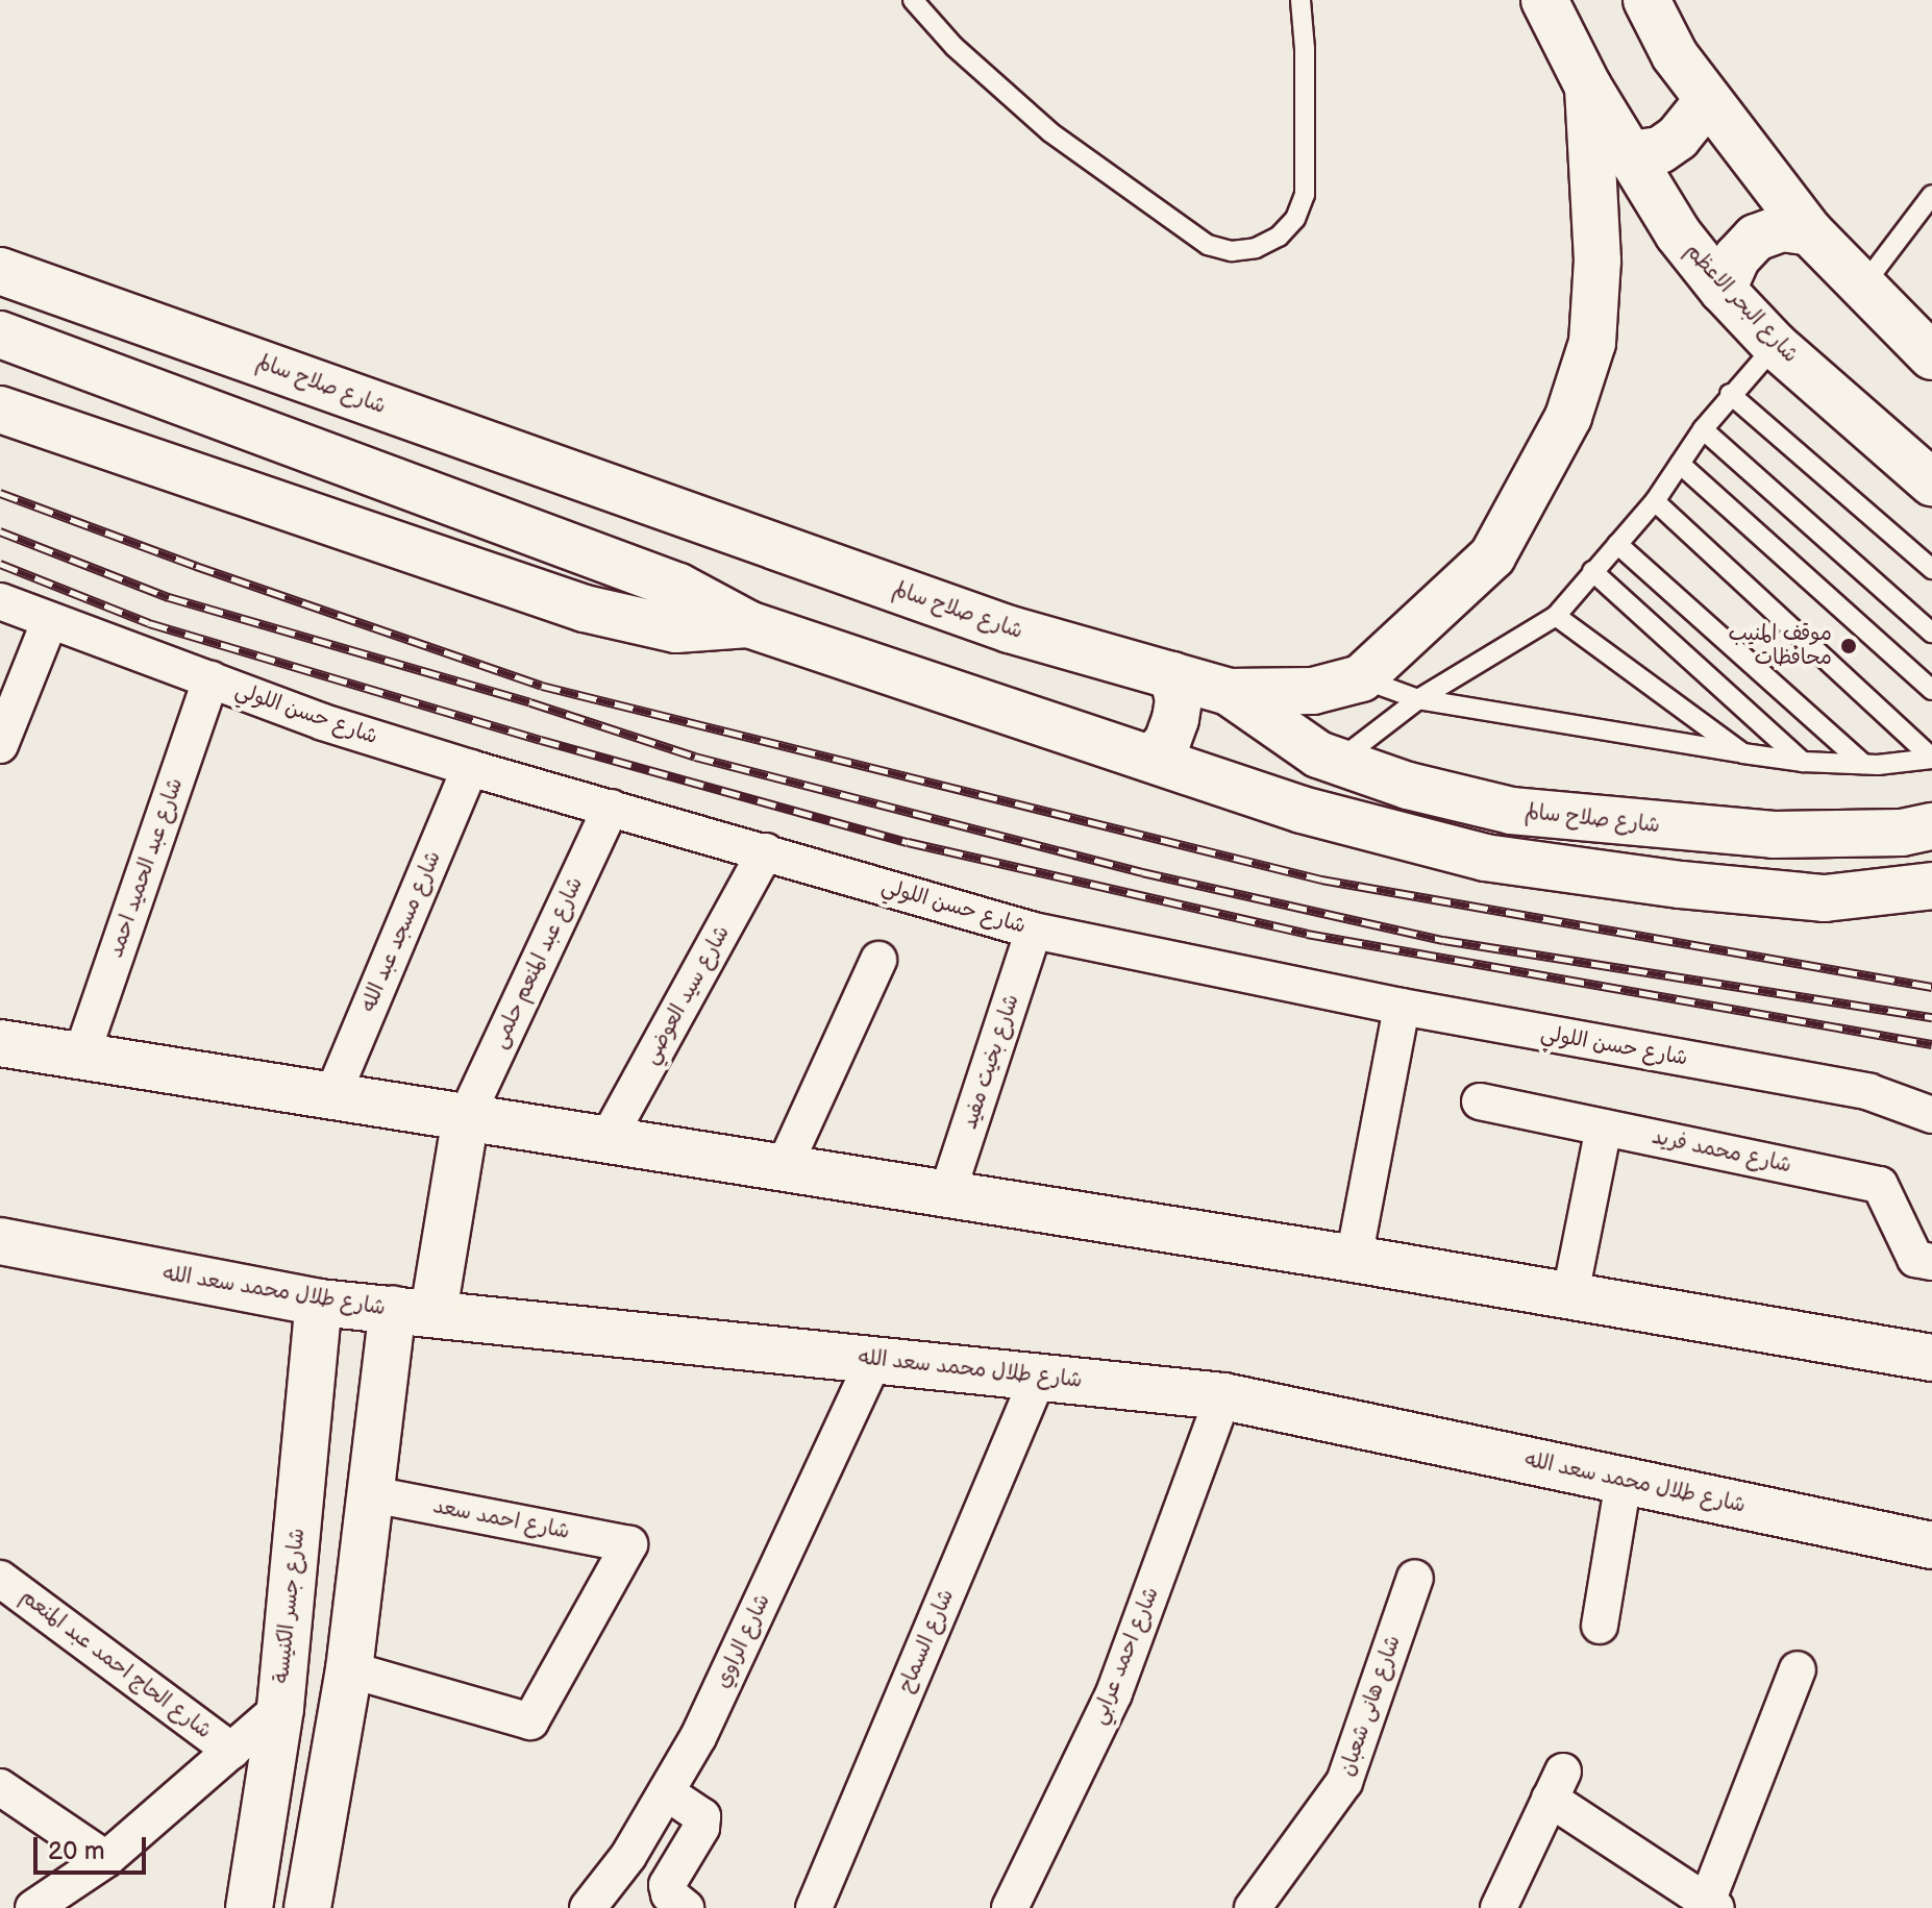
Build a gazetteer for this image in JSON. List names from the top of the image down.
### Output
{
  "streets": {
    "main road": [
      "شارع البحر الاعظم",
      "شارع صلاح سالم",
      "شارع طلال محمد سعد الله",
      "شارع جسر الكنيسة"
    ],
    "street": [
      "شارع حسن اللولي",
      "شارع عبد الحميد احمد",
      "شارع مسجد عبد الله",
      "شارع عبد المنعم حلمى",
      "شارع سيد العوضي",
      "شارع بخيت مفيد",
      "شارع محمد فريد",
      "شارع احمد سعد",
      "شارع الراوي",
      "شارع السماح",
      "شارع احمد عرابي",
      "شارع الحاج احمد عبد المنعم",
      "شارع هانى شعبان"
    ]
  },
  "crossings": [
    ["شارع حسن اللولي", "شارع عبد الحميد احمد"],
    ["شارع حسن اللولي", "شارع مسجد عبد الله"],
    ["شارع حسن اللولي", "شارع عبد المنعم حلمى"],
    ["شارع حسن اللولي", "شارع سيد العوضي"],
    ["شارع حسن اللولي", "شارع بخيت مفيد"],
    ["شارع طلال محمد سعد الله", "شارع جسر الكنيسة"],
    ["شارع طلال محمد سعد الله", "شارع الراوي"],
    ["شارع طلال محمد سعد الله", "شارع السماح"],
    ["شارع طلال محمد سعد الله", "شارع احمد عرابي"]
  ],
  "places": ["موقف المنيب محافظات"],
  "scale_bar": "20 m"
}
